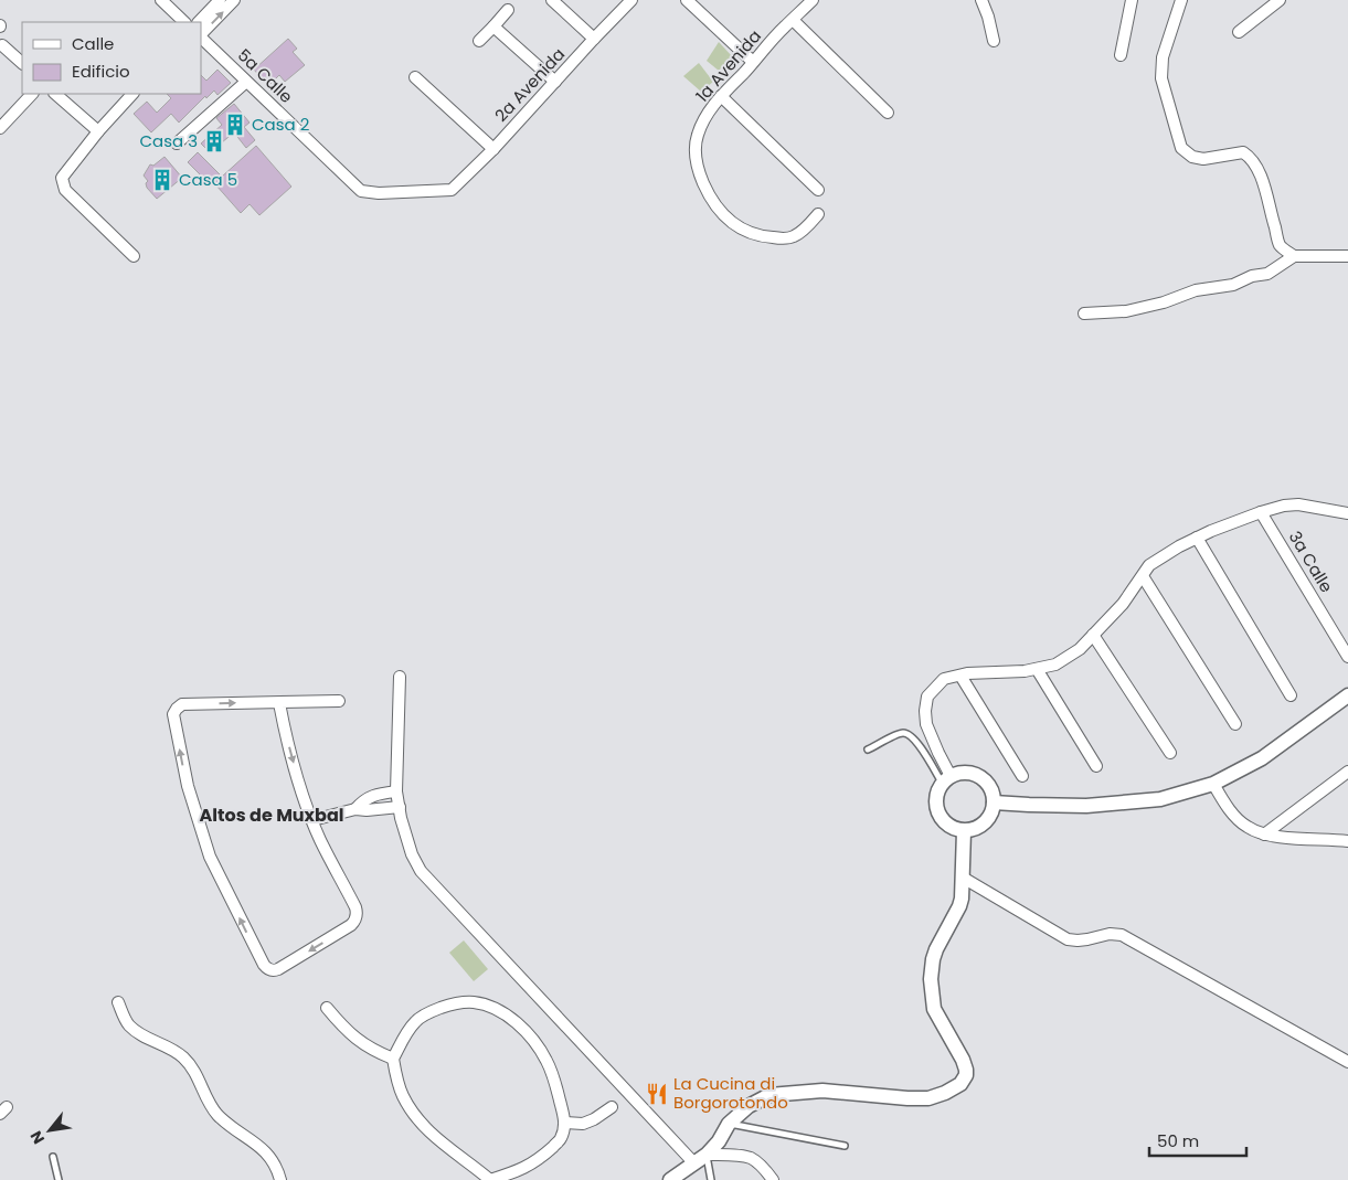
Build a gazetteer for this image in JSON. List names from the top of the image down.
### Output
{
  "streets": {
    "street": [
      "1a Avenida",
      "5a Calle",
      "2a Avenida",
      "3a Calle"
    ]
  },
  "crossings": [
    ["5a Calle", "2a Avenida"]
  ],
  "districts": ["Altos de Muxbal"],
  "places": {
    "building": ["Casa 2", "Casa 3", "Casa 5"],
    "restaurant": ["La Cucina di Borgorotondo"]
  },
  "legend": ["Calle", "Edificio"],
  "scale_bar": "50 m",
  "north": "bottom left"
}
